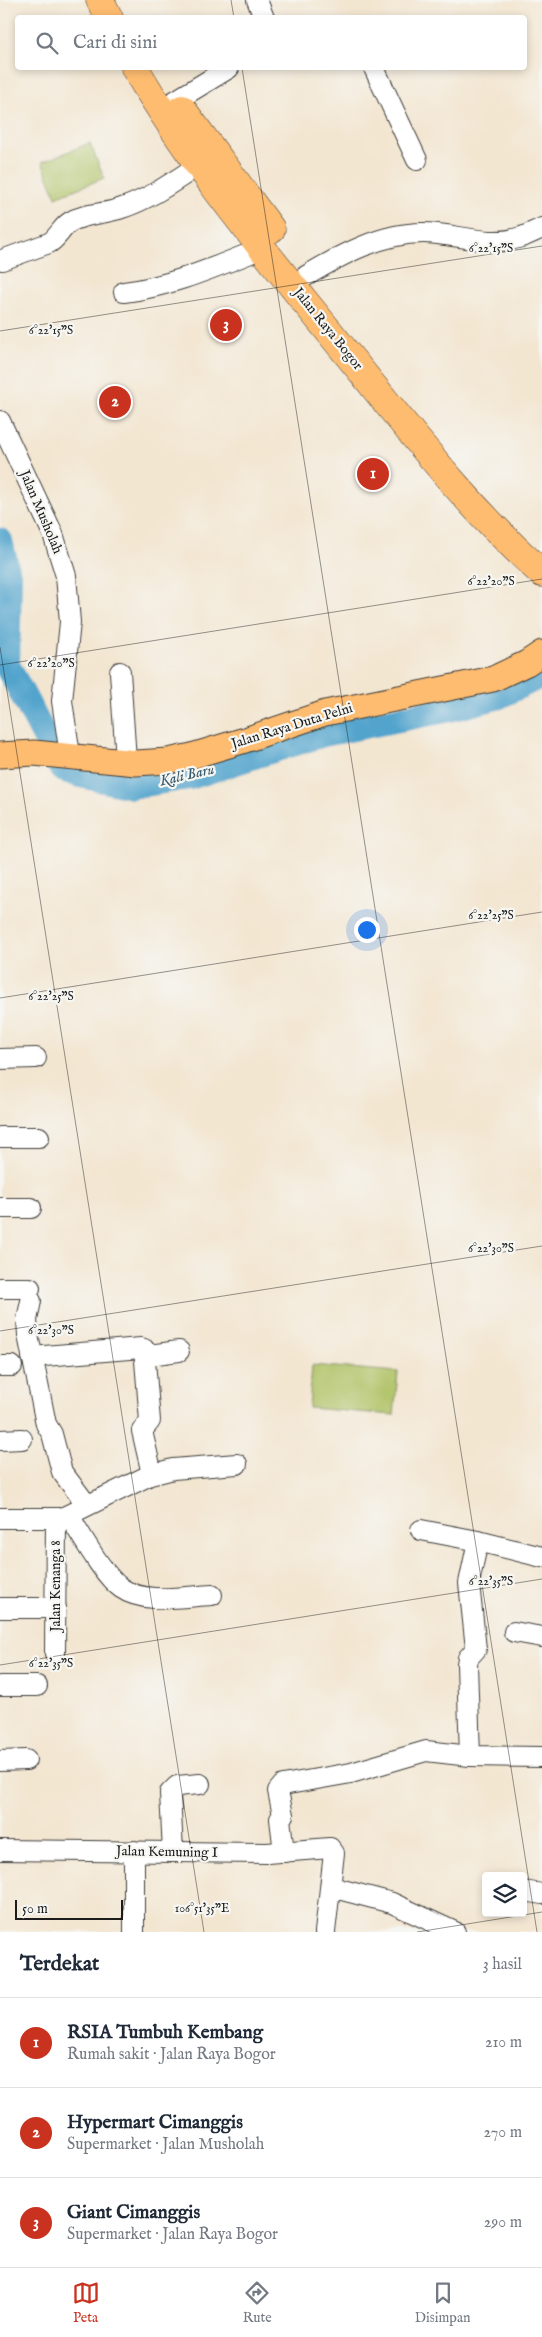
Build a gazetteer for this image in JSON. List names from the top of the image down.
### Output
{
  "streets": {
    "highway": ["Jalan Raya Bogor"],
    "main road": ["Jalan Raya Duta Pelni"],
    "street": ["Jalan Musholah", "Jalan Kenanga 8", "Jalan Kemuning I"]
  },
  "crossings": [
    ["Jalan Musholah", "Jalan Raya Duta Pelni"]
  ],
  "water": ["Kali Baru"],
  "scale_bar": "50 m",
  "page": {
    "search": "Cari di sini",
    "pins": ["3", "2", "1"],
    "scale": "50 m",
    "heading": ["Terdekat", "3 hasil"],
    "list": [
      {
        "mark": "1",
        "name": "RSIA Tumbuh Kembang",
        "note": "Rumah sakit · Jalan Raya Bogor",
        "value": "210 m"
      },
      {
        "mark": "2",
        "name": "Hypermart Cimanggis",
        "note": "Supermarket · Jalan Musholah",
        "value": "270 m"
      },
      {
        "mark": "3",
        "name": "Giant Cimanggis",
        "note": "Supermarket · Jalan Raya Bogor",
        "value": "290 m"
      }
    ],
    "nav": ["Peta", "Rute", "Disimpan"]
  },
  "coordinates": [
    "6°22'15\"S",
    "6°22'20\"S",
    "6°22'25\"S",
    "6°22'30\"S",
    "6°22'35\"S",
    "106°51'35\"E"
  ]
}
